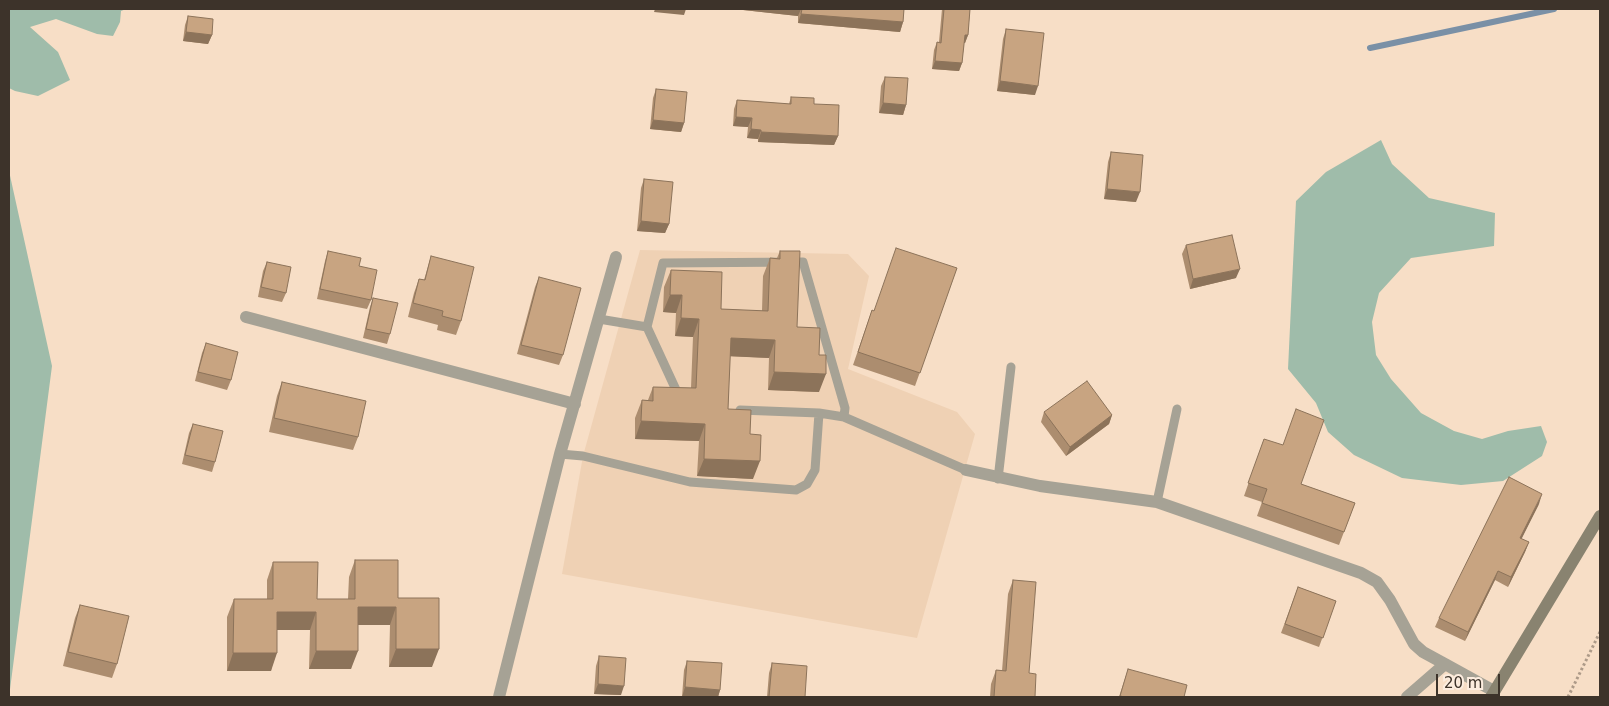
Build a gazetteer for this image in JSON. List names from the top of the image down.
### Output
{
  "scale_bar": "20 m"
}
